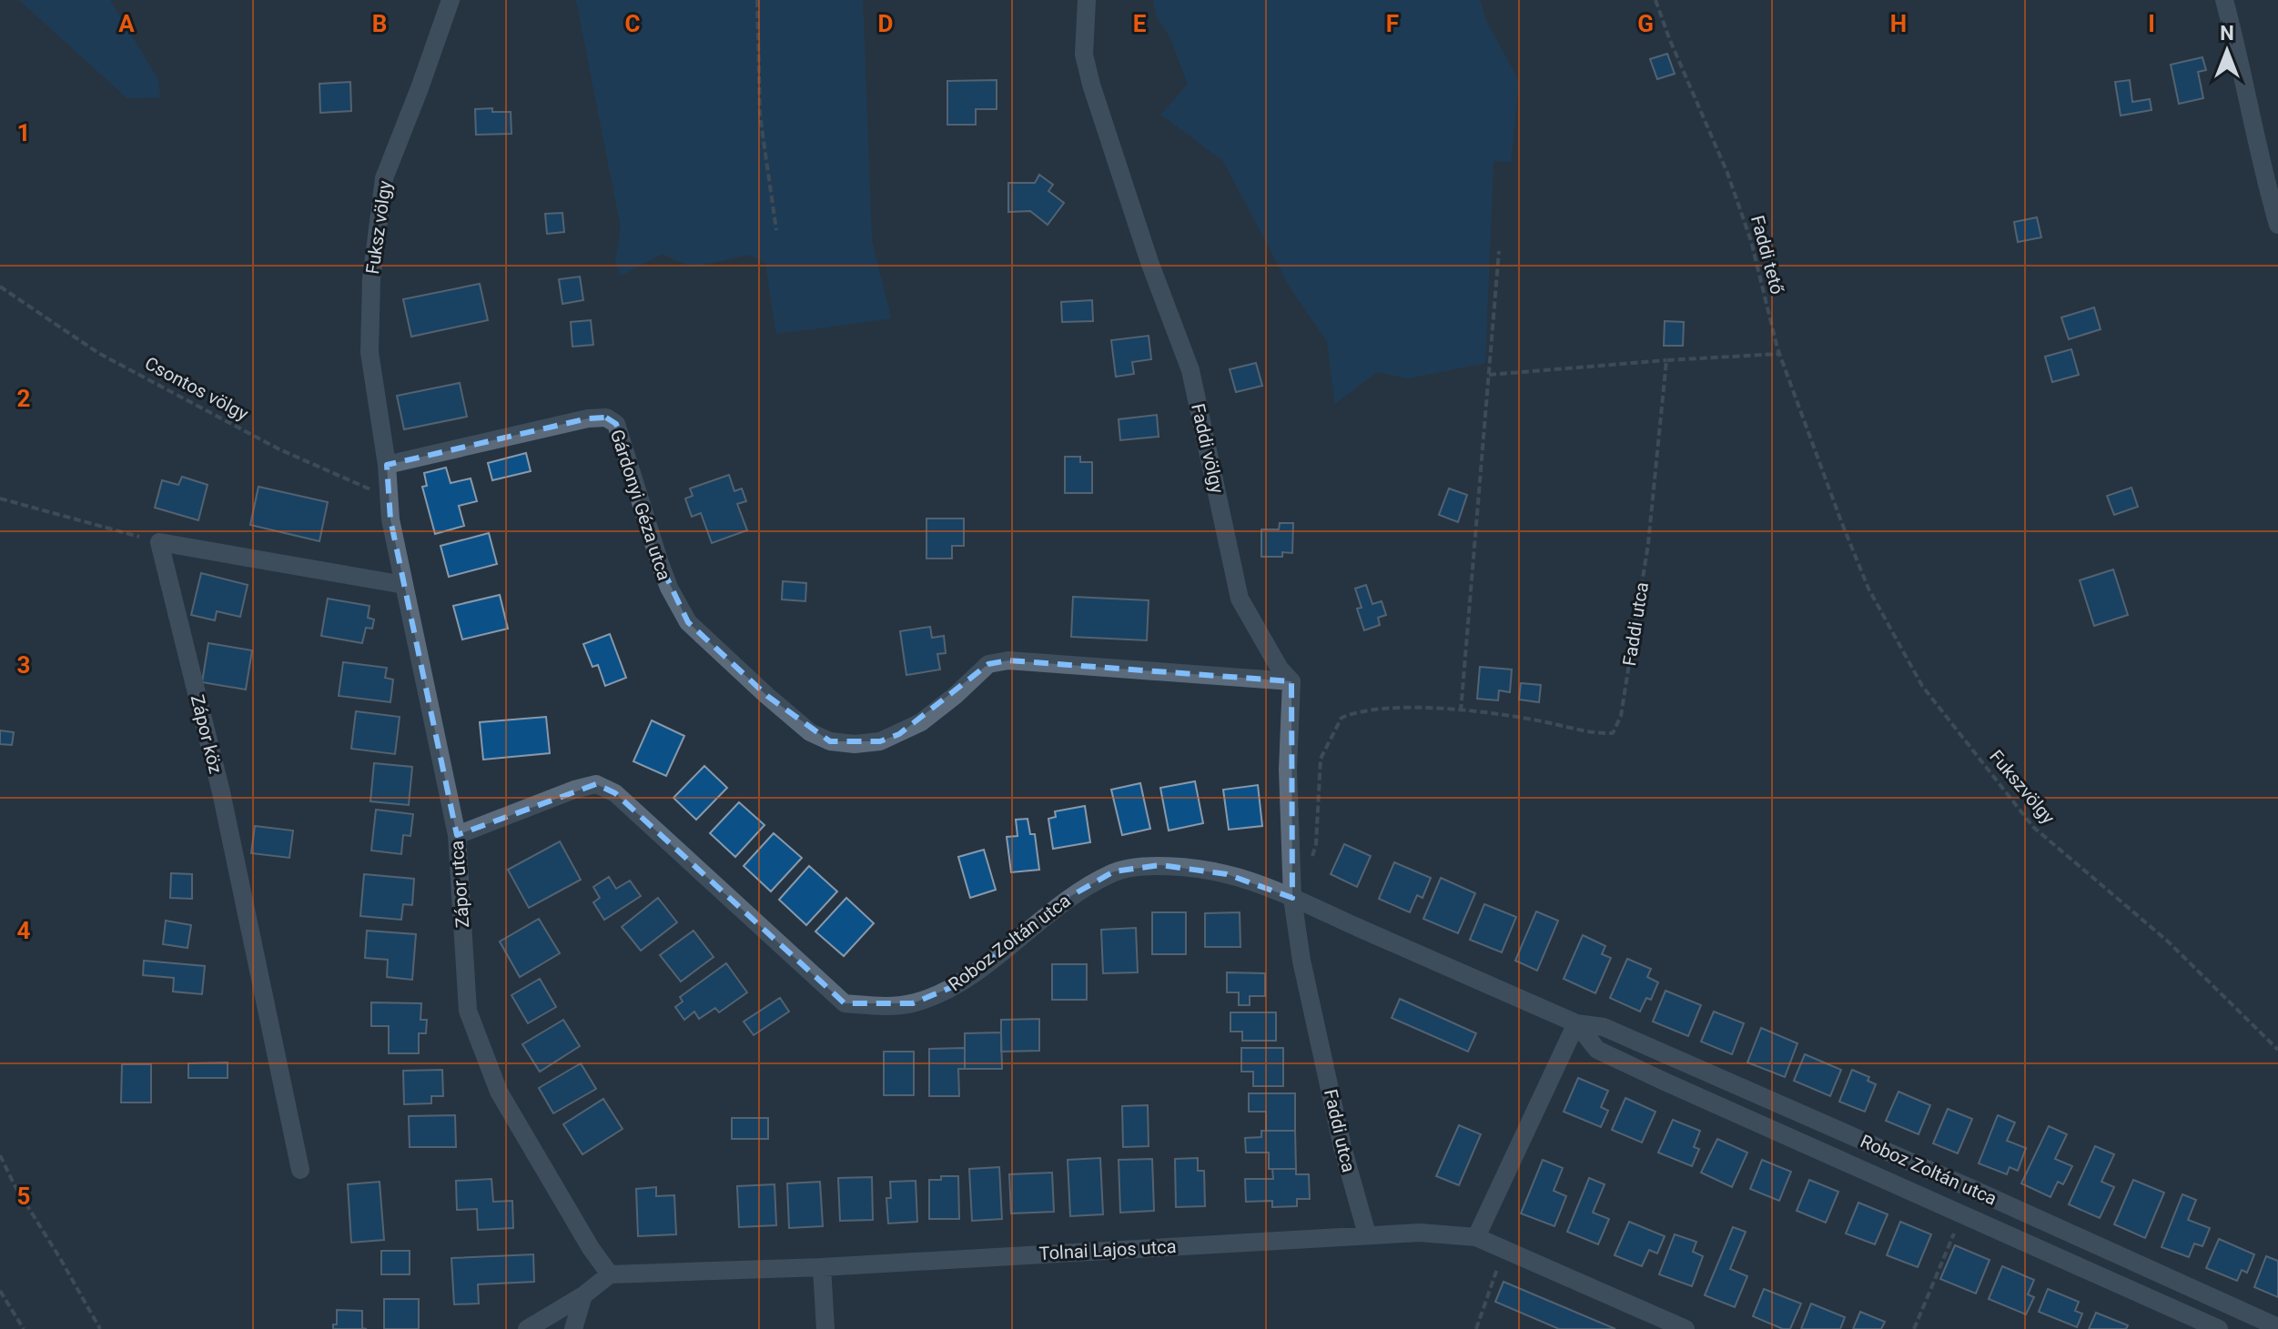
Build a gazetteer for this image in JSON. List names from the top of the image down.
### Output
{
  "streets": {
    "street": [
      "Fuksz völgy",
      "Faddi völgy",
      "Gárdonyi Géza utca",
      "Faddi utca",
      "Zápor köz",
      "Zápor utca",
      "Roboz Zoltán utca",
      "Tolnai Lajos utca"
    ],
    "path": ["Faddi tető", "Csontos völgy", "Fukszvölgy"]
  },
  "crossings": [
    ["Fuksz völgy", "Gárdonyi Géza utca"],
    ["Fuksz völgy", "Zápor utca"],
    ["Faddi tető", "Fukszvölgy"],
    ["Csontos völgy", "Zápor utca"],
    ["Faddi völgy", "Gárdonyi Géza utca"],
    ["Gárdonyi Géza utca", "Zápor utca"],
    ["Faddi utca", "Roboz Zoltán utca"],
    ["Faddi utca", "Tolnai Lajos utca"],
    ["Zápor utca", "Roboz Zoltán utca"],
    ["Zápor utca", "Tolnai Lajos utca"]
  ],
  "north": "top",
  "grid": {
    "columns": [
      "A",
      "B",
      "C",
      "D",
      "E",
      "F",
      "G",
      "H",
      "I"
    ],
    "rows": [
      "1",
      "2",
      "3",
      "4",
      "5"
    ]
  }
}
